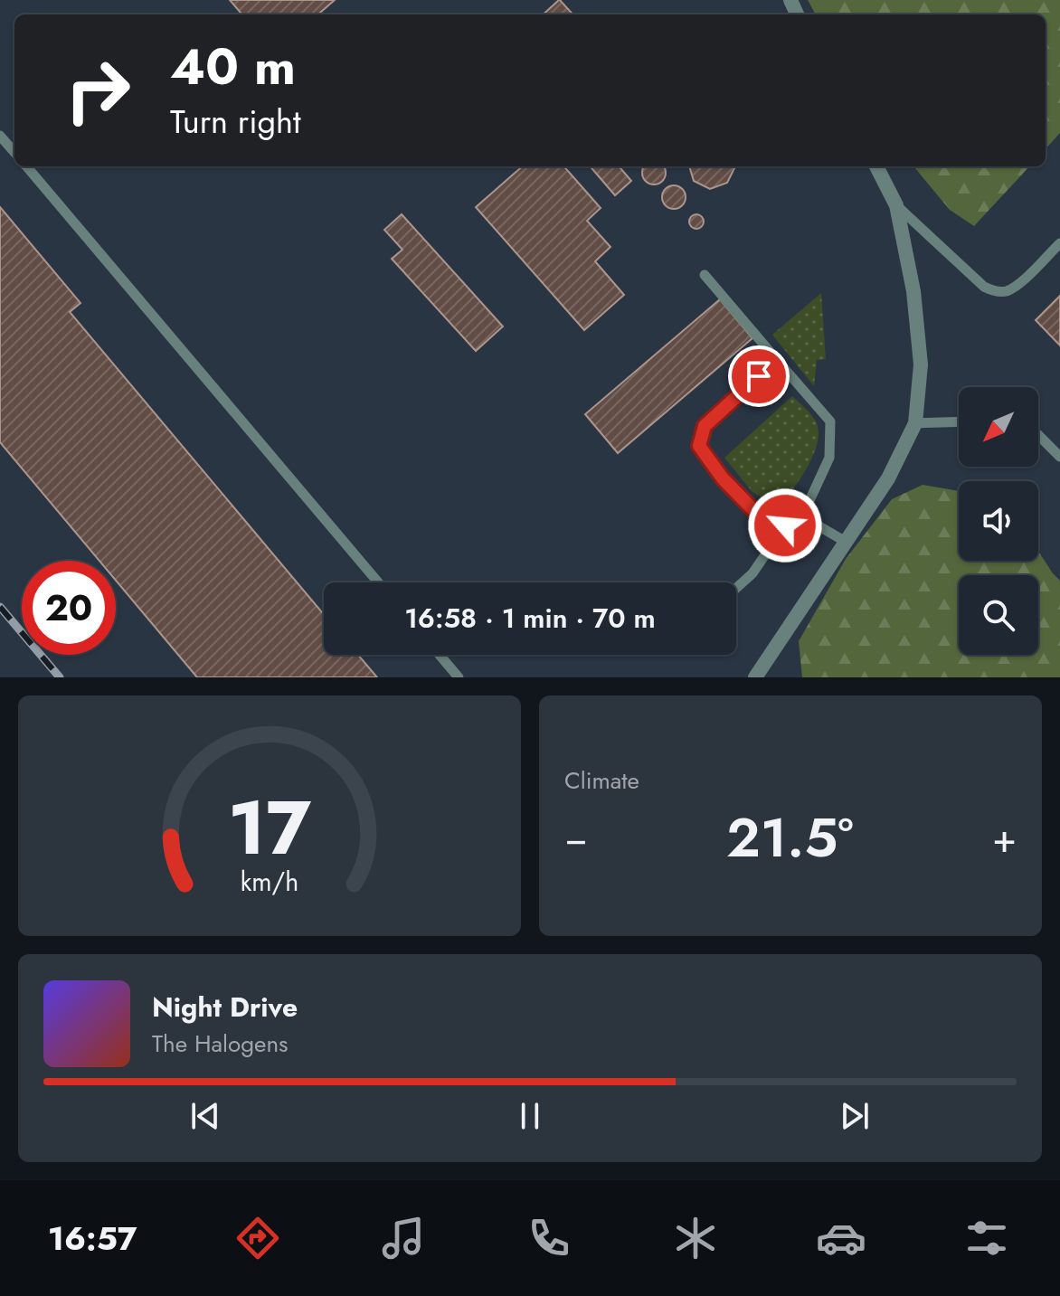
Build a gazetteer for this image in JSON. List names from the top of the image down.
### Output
{
  "north": "bottom left",
  "page": {
    "turn": ["40 m", "Turn right"],
    "limit": "20",
    "trip": "16:58 · 1 min · 70 m",
    "tile": "Climate",
    "heat": ["−", "21.5°", "+"],
    "song": ["Night Drive", "The Halogens"],
    "tabs": "16:57",
    "gauge": ["17", "km/h"]
  }
}
